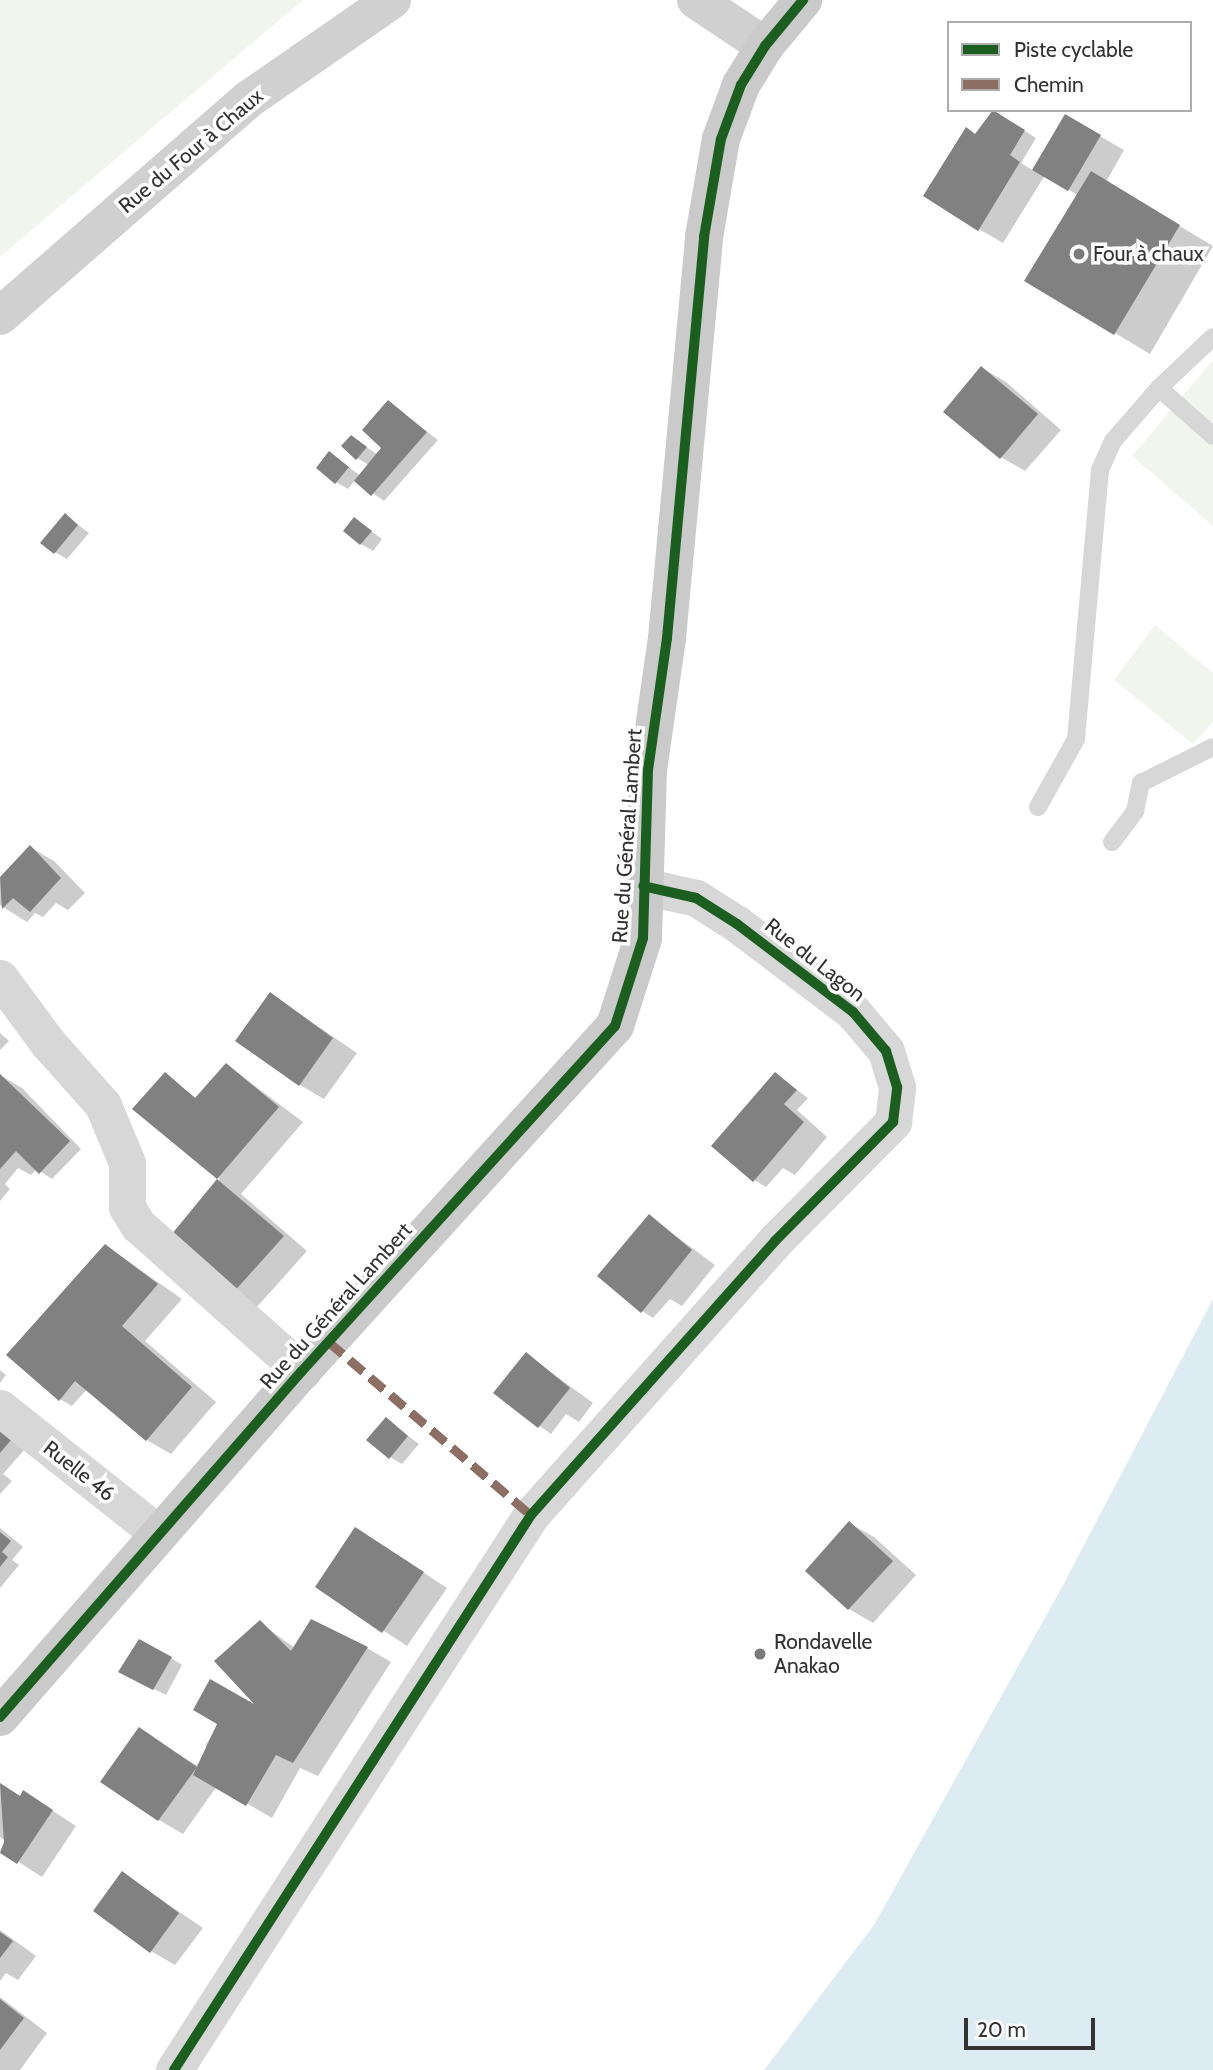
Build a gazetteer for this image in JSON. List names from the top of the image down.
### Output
{
  "streets": {
    "main road": ["Rue du Four à Chaux", "Rue du Général Lambert"],
    "street": ["Rue du Lagon", "Ruelle 46"]
  },
  "crossings": [
    ["Rue du Général Lambert", "Rue du Lagon"],
    ["Rue du Général Lambert", "Ruelle 46"]
  ],
  "places": ["Four à chaux", "Rondavelle Anakao"],
  "legend": ["Piste cyclable", "Chemin"],
  "scale_bar": "20 m"
}
